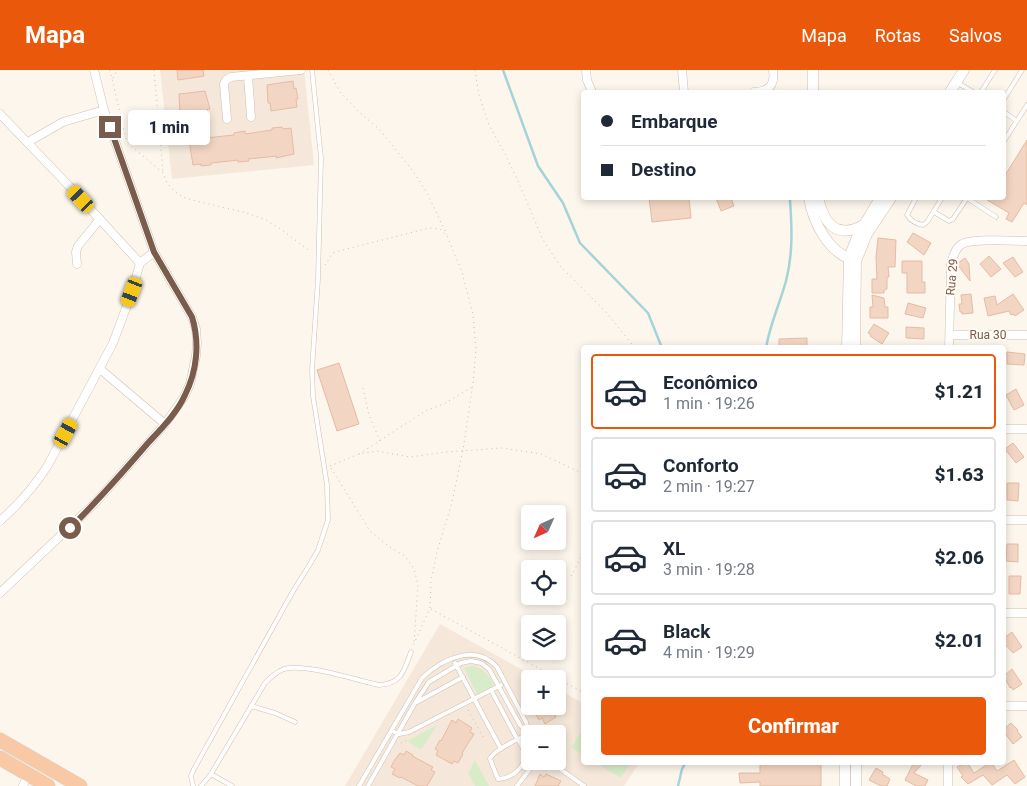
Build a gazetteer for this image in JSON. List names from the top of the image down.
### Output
{
  "streets": {
    "street": ["Rua 29", "Rua 30"]
  },
  "crossings": [
    ["Rua 29", "Rua 30"]
  ],
  "north": "bottom left",
  "page": {
    "header": "Mapa",
    "nav": ["Mapa", "Rotas", "Salvos"],
    "banner": ["Embarque", "Destino"],
    "bubble": "1 min",
    "list": [
      {
        "name": "Econômico",
        "note": "1 min · 19:26",
        "value": "$1.21"
      },
      {
        "name": "Conforto",
        "note": "2 min · 19:27",
        "value": "$1.63"
      },
      {
        "name": "XL",
        "note": "3 min · 19:28",
        "value": "$2.06"
      },
      {
        "name": "Black",
        "note": "4 min · 19:29",
        "value": "$2.01"
      }
    ],
    "map_buttons": ["+", "−"],
    "buttons": "Confirmar"
  }
}
